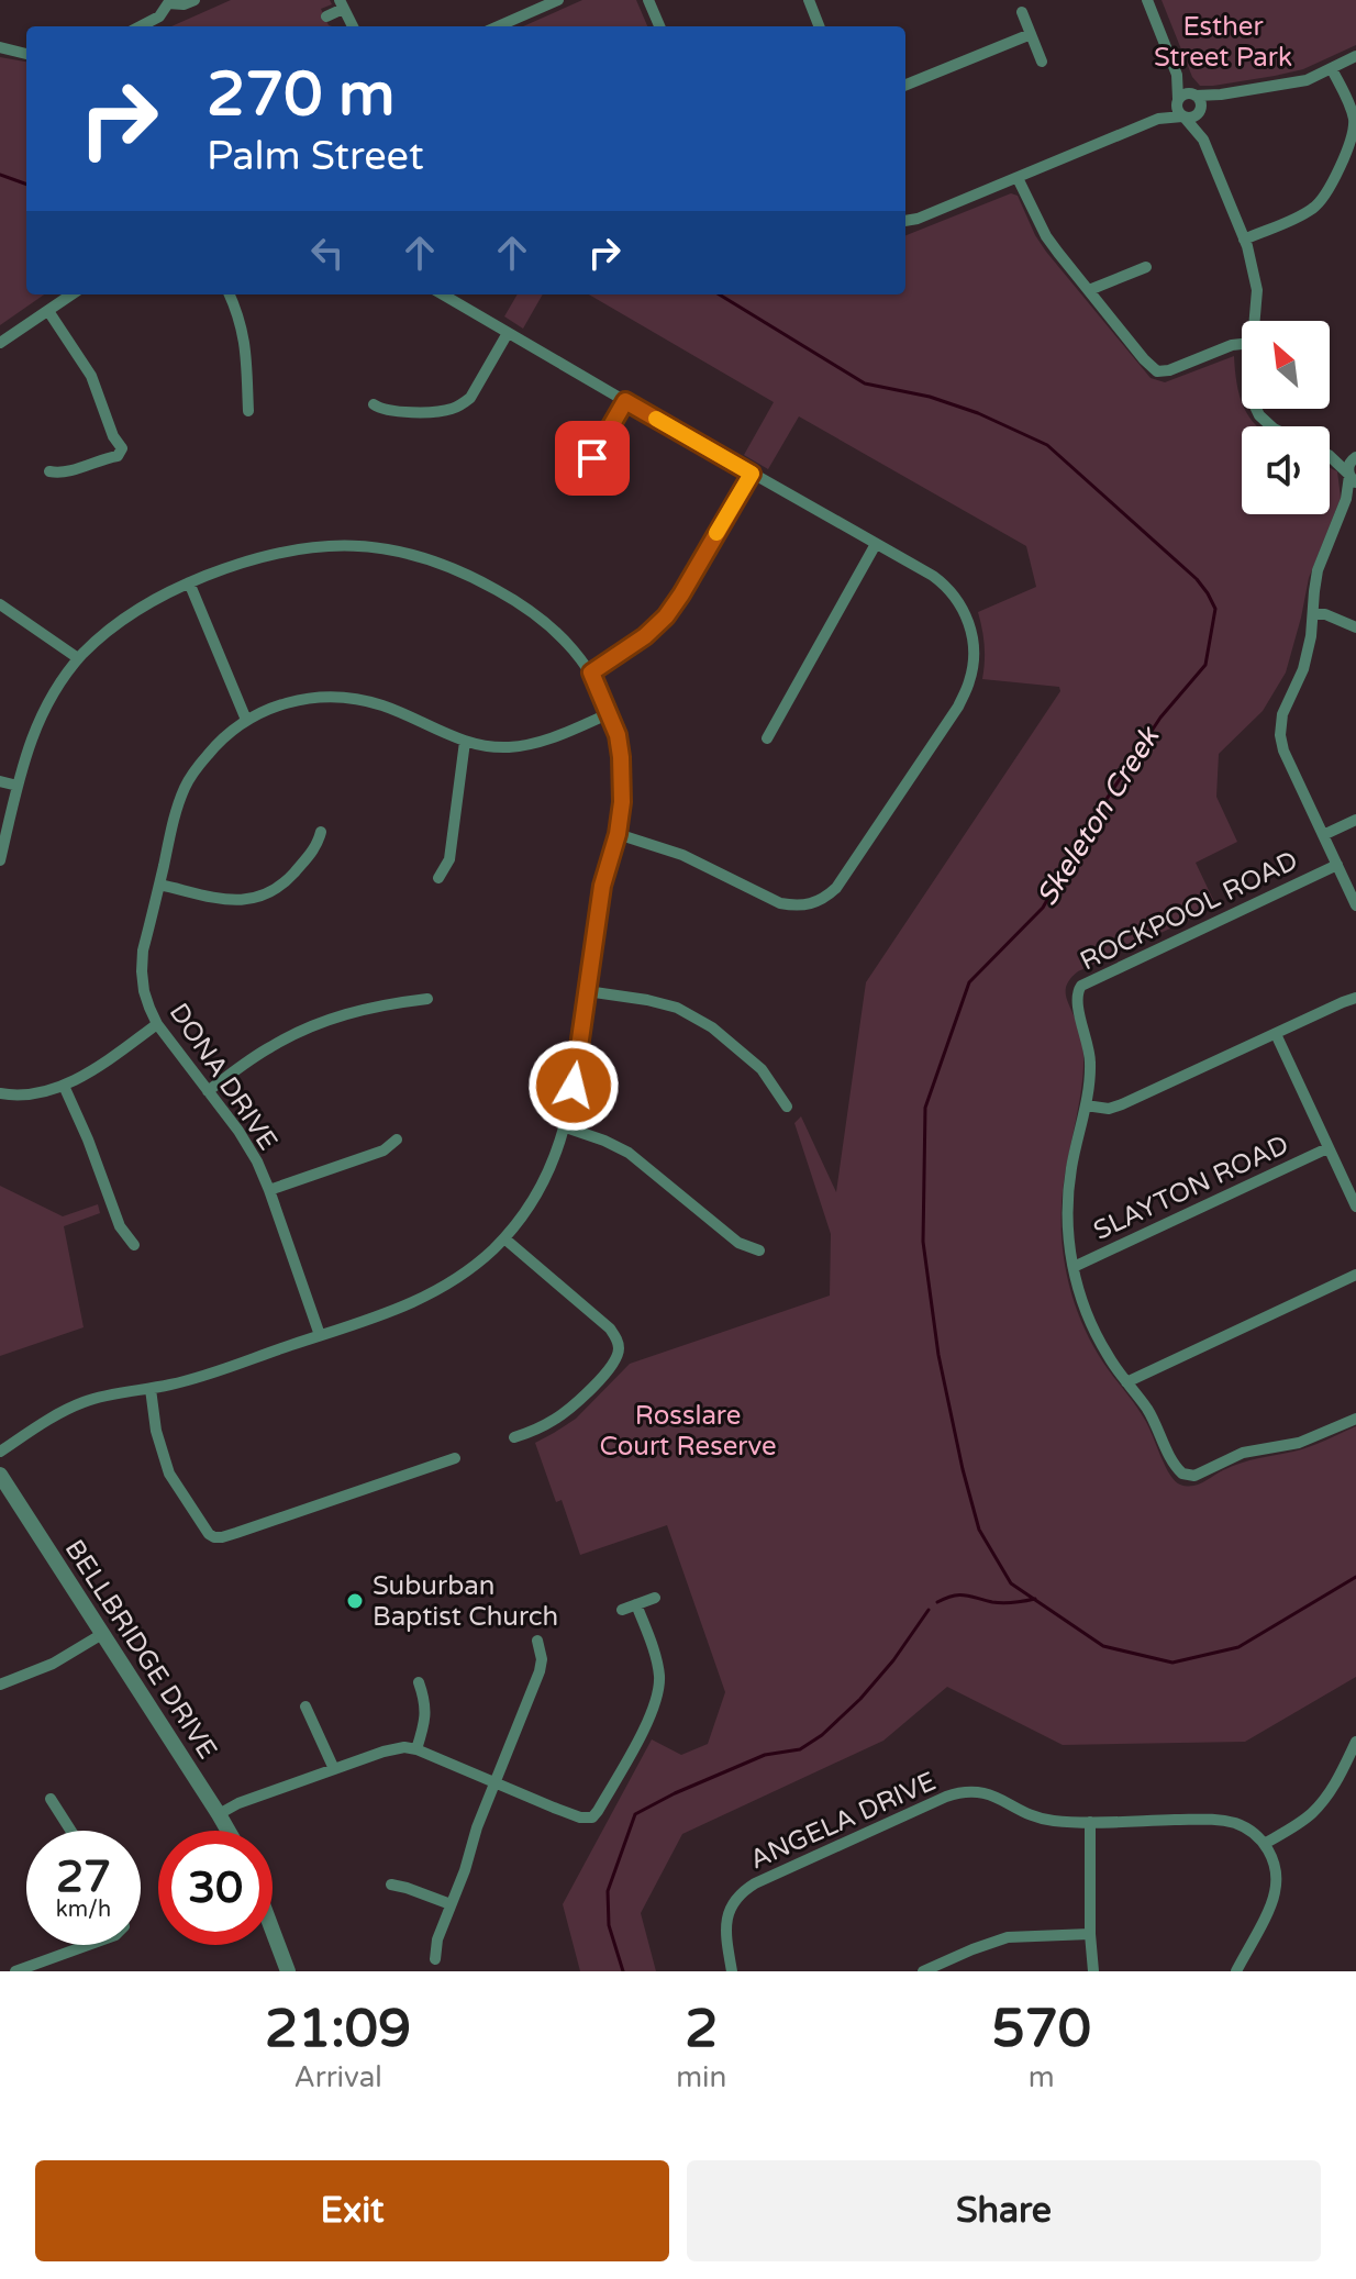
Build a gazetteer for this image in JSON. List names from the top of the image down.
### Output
{
  "streets": {
    "street": [
      "ROCKPOOL ROAD",
      "DONA DRIVE",
      "SLAYTON ROAD",
      "BELLBRIDGE DRIVE",
      "ANGELA DRIVE"
    ]
  },
  "crossings": [
    ["ROCKPOOL ROAD", "SLAYTON ROAD"]
  ],
  "water": ["Skeleton Creek"],
  "parks": ["Esther Street Park", "Rosslare Court Reserve"],
  "places": ["Suburban Baptist Church"],
  "north": "top left",
  "page": {
    "turn": ["270 m", "Palm Street"],
    "speed": "27 km/h",
    "limit": "30",
    "eta": [
      "21:09",
      "Arrival",
      "2",
      "min",
      "570",
      "m"
    ],
    "buttons": ["Exit", "Share"]
  }
}
